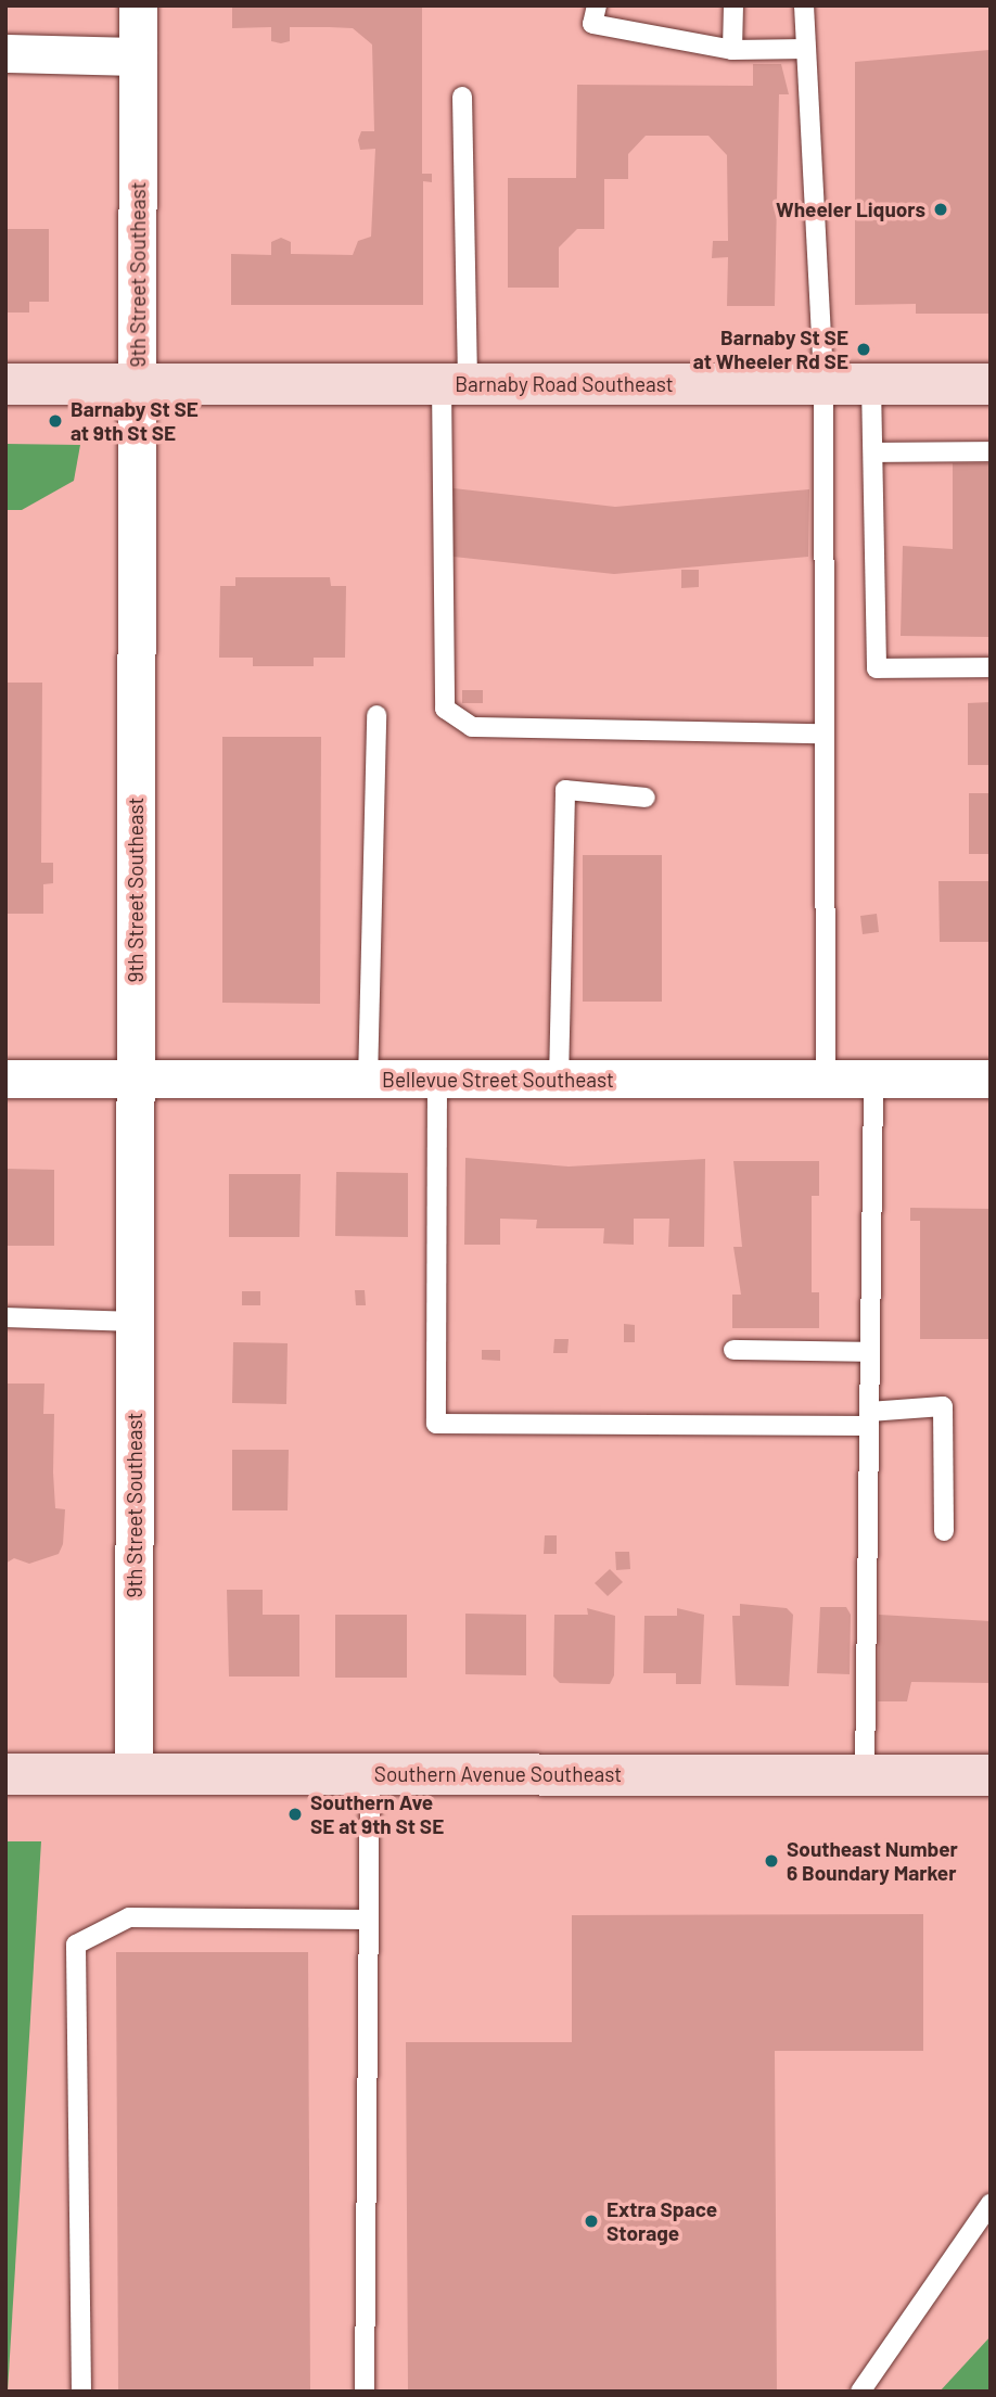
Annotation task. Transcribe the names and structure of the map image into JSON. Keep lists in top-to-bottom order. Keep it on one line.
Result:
{"streets":{"main road":["Barnaby Road Southeast","Southern Avenue Southeast"],"street":["9th Street Southeast","Bellevue Street Southeast"]},"crossings":[["9th Street Southeast","Barnaby Road Southeast"],["9th Street Southeast","Bellevue Street Southeast"],["9th Street Southeast","Southern Avenue Southeast"]],"places":["Wheeler Liquors","Barnaby St SE at Wheeler Rd SE","Barnaby St SE at 9th St SE","Southern Ave SE at 9th St SE","Southeast Number 6 Boundary Marker","Extra Space Storage"]}
